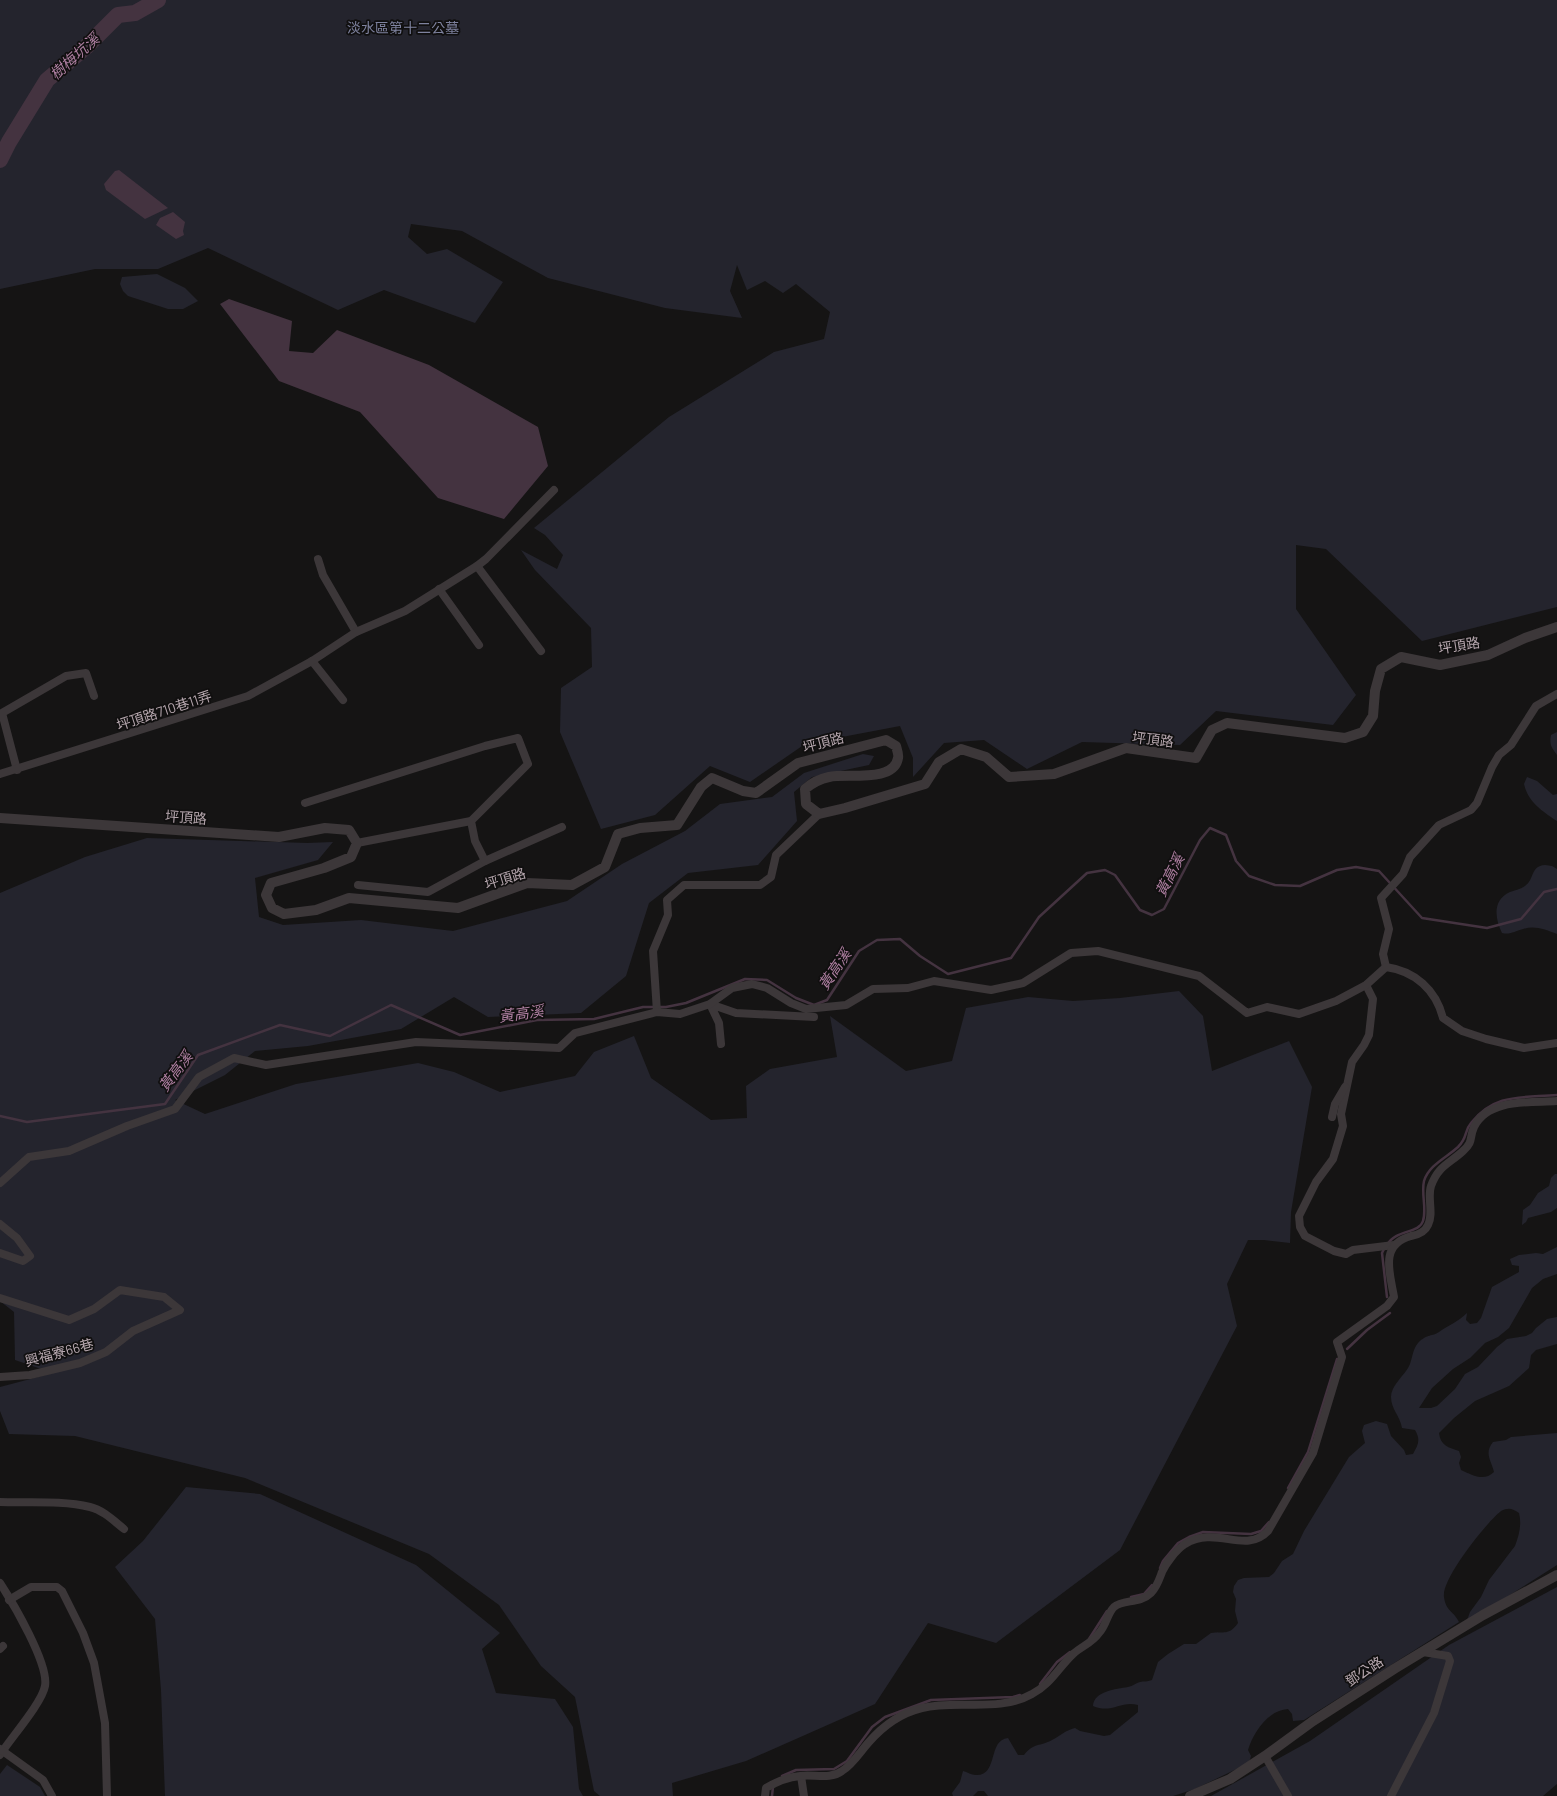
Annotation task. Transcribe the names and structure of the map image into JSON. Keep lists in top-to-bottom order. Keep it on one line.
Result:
{"streets":{"street":["坪頂路","坪頂路710巷11弄","興福寮66巷","鄧公路"]},"water":["樹梅坑溪","黃高溪"],"parks":["淡水區第十二公墓"]}
